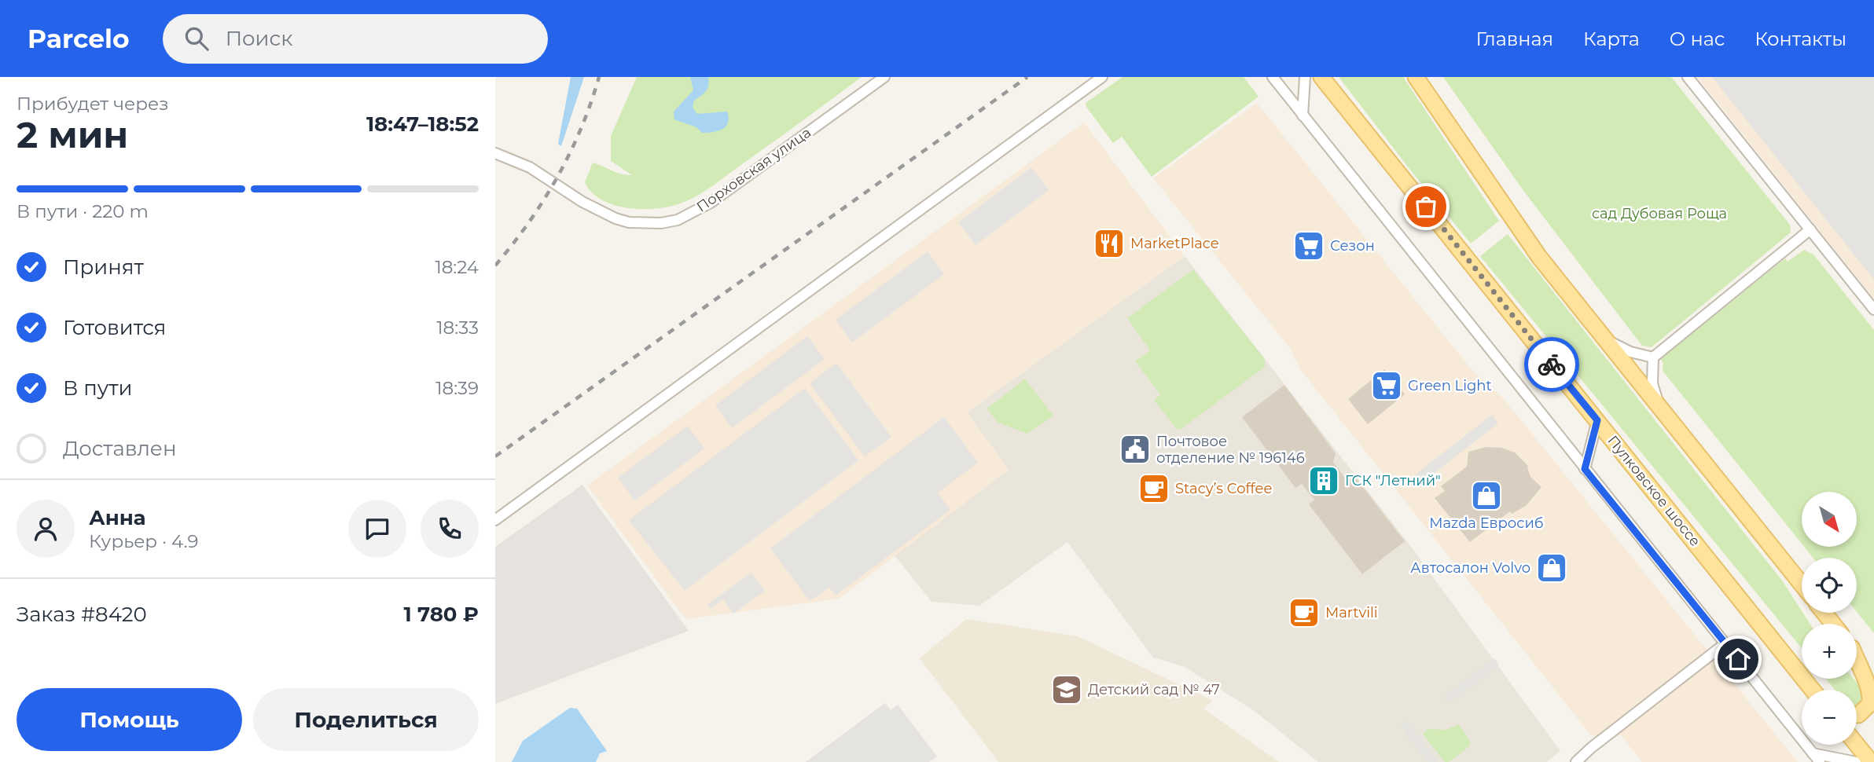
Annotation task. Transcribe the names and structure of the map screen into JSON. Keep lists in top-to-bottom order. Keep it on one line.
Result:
{"streets":{"main road":["Пулковское шоссе"],"street":["Порховская улица"]},"parks":["сад Дубовая Роща"],"places":{"restaurant":["MarketPlace"],"supermarket":["Сезон","Green Light"],"public building":["Почтовое отделение № 196146"],"building":["ГСК \"Летний\""],"cafe":["Stacy’s Coffee","Martvili"],"shop":["Mazda Евросиб","Автосалон Volvo"],"school or university":["Детский сад № 47"]},"north":"bottom right","page":{"header":"Parcelo","search":"Поиск","nav":["Главная","Карта","О нас","Контакты"],"heading":["2 мин","Прибудет через","18:47–18:52"],"panel":["Анна","Курьер · 4.9","Заказ #8420","1 780 ₽"],"bar":"В пути · 220 m","list":[["Принят","18:24"],["Готовится","18:33"],["В пути","18:39"],"Доставлен"],"map_buttons":["+","−"],"buttons":["Помощь","Поделиться"]}}
